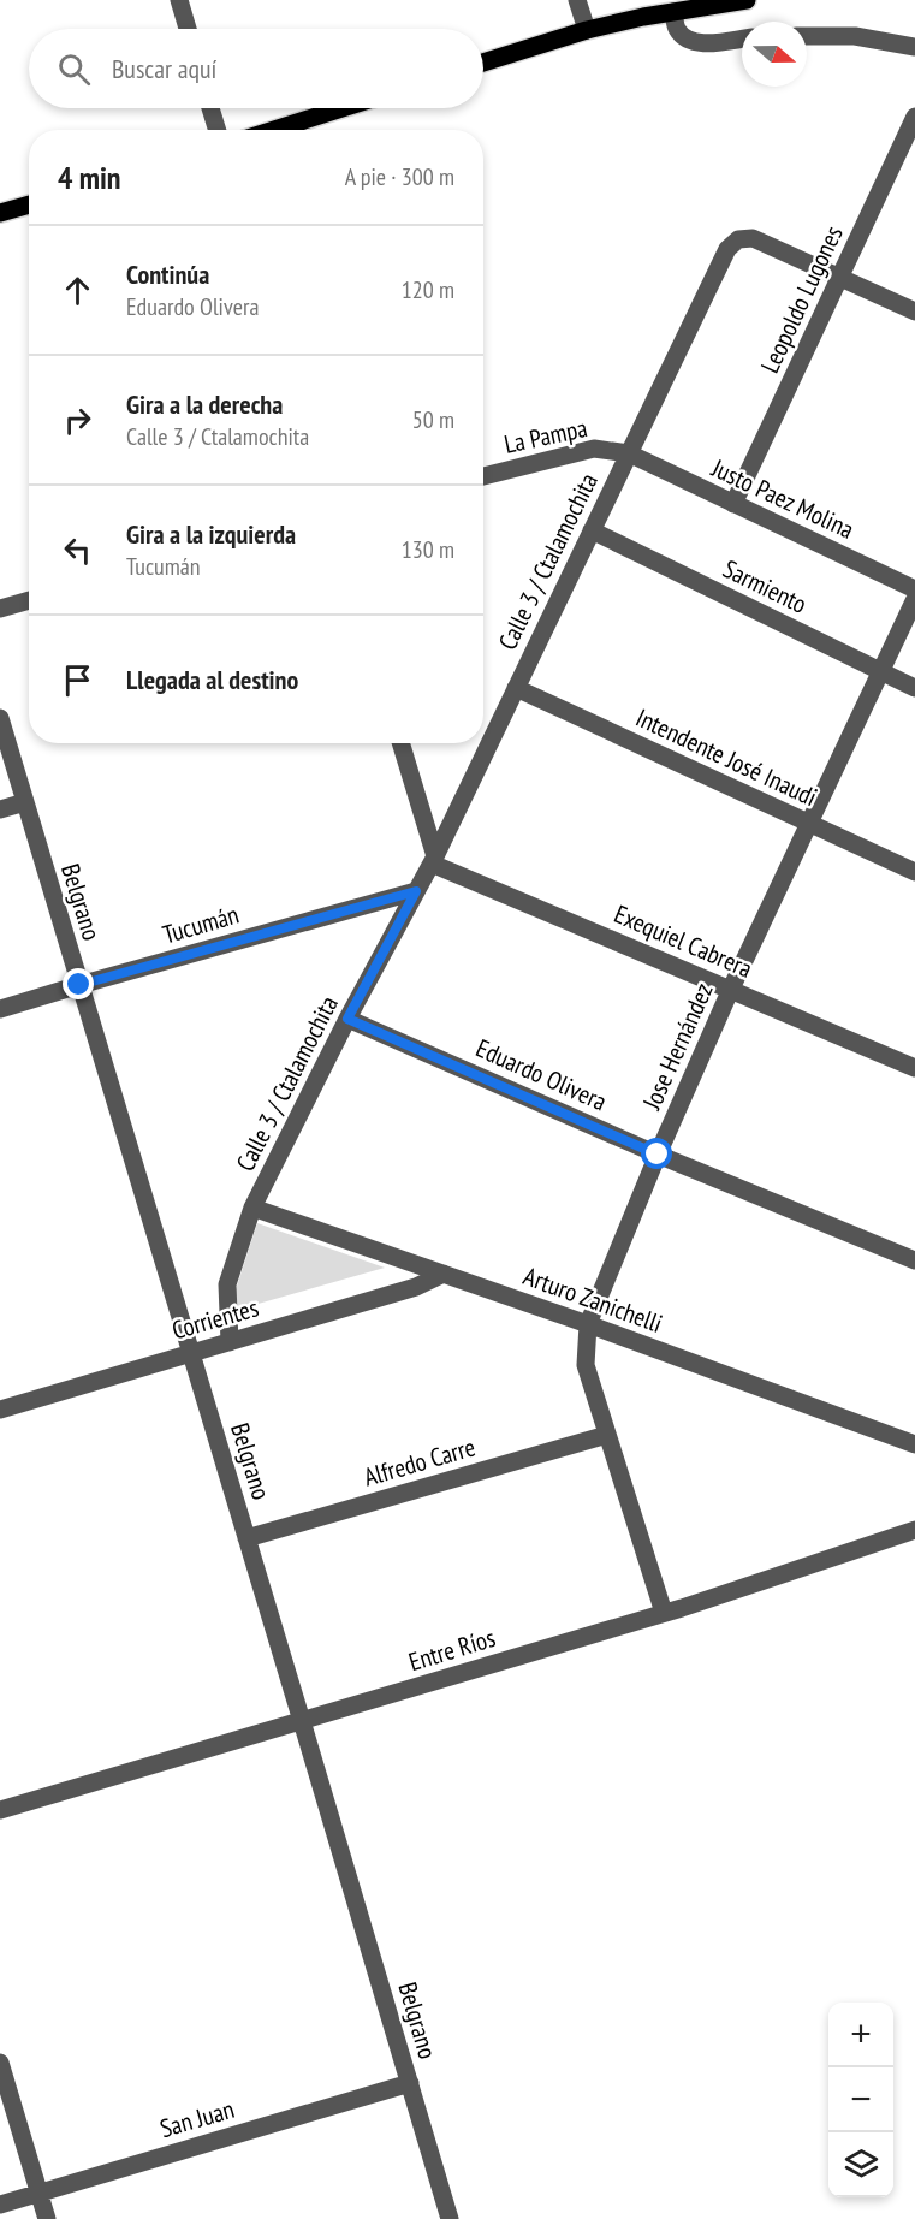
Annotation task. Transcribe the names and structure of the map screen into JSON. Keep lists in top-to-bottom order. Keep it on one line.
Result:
{"streets":{"street":["Leopoldo Lugones","La Pampa","Justo Paez Molina","Calle 3 / Ctalamochita","Sarmiento","Intendente José Inaudi","Belgrano","Tucumán","Exequiel Cabrera","Jose Hernández","Eduardo Olivera","Arturo Zanichelli","Corrientes","Alfredo Carre","Entre Ríos","San Juan"]},"crossings":[["Leopoldo Lugones","Justo Paez Molina"],["Leopoldo Lugones","Calle 3 / Ctalamochita"],["La Pampa","Justo Paez Molina"],["La Pampa","Calle 3 / Ctalamochita"],["Justo Paez Molina","Calle 3 / Ctalamochita"],["Calle 3 / Ctalamochita","Sarmiento"],["Calle 3 / Ctalamochita","Intendente José Inaudi"],["Calle 3 / Ctalamochita","Tucumán"],["Calle 3 / Ctalamochita","Exequiel Cabrera"],["Calle 3 / Ctalamochita","Eduardo Olivera"],["Calle 3 / Ctalamochita","Arturo Zanichelli"],["Calle 3 / Ctalamochita","Corrientes"],["Sarmiento","Jose Hernández"],["Intendente José Inaudi","Jose Hernández"],["Belgrano","Tucumán"],["Belgrano","Corrientes"],["Belgrano","Alfredo Carre"],["Belgrano","Entre Ríos"],["Belgrano","San Juan"],["Exequiel Cabrera","Jose Hernández"],["Jose Hernández","Eduardo Olivera"],["Jose Hernández","Arturo Zanichelli"],["Jose Hernández","Alfredo Carre"],["Jose Hernández","Entre Ríos"],["Arturo Zanichelli","Corrientes"]],"north":"right","page":{"search":"Buscar aquí","heading":["4 min","A pie · 300 m"],"list":[["Continúa","Eduardo Olivera","120 m"],["Gira a la derecha","Calle 3 / Ctalamochita","50 m"],["Gira a la izquierda","Tucumán","130 m"],"Llegada al destino"],"map_buttons":["+","−"]}}
